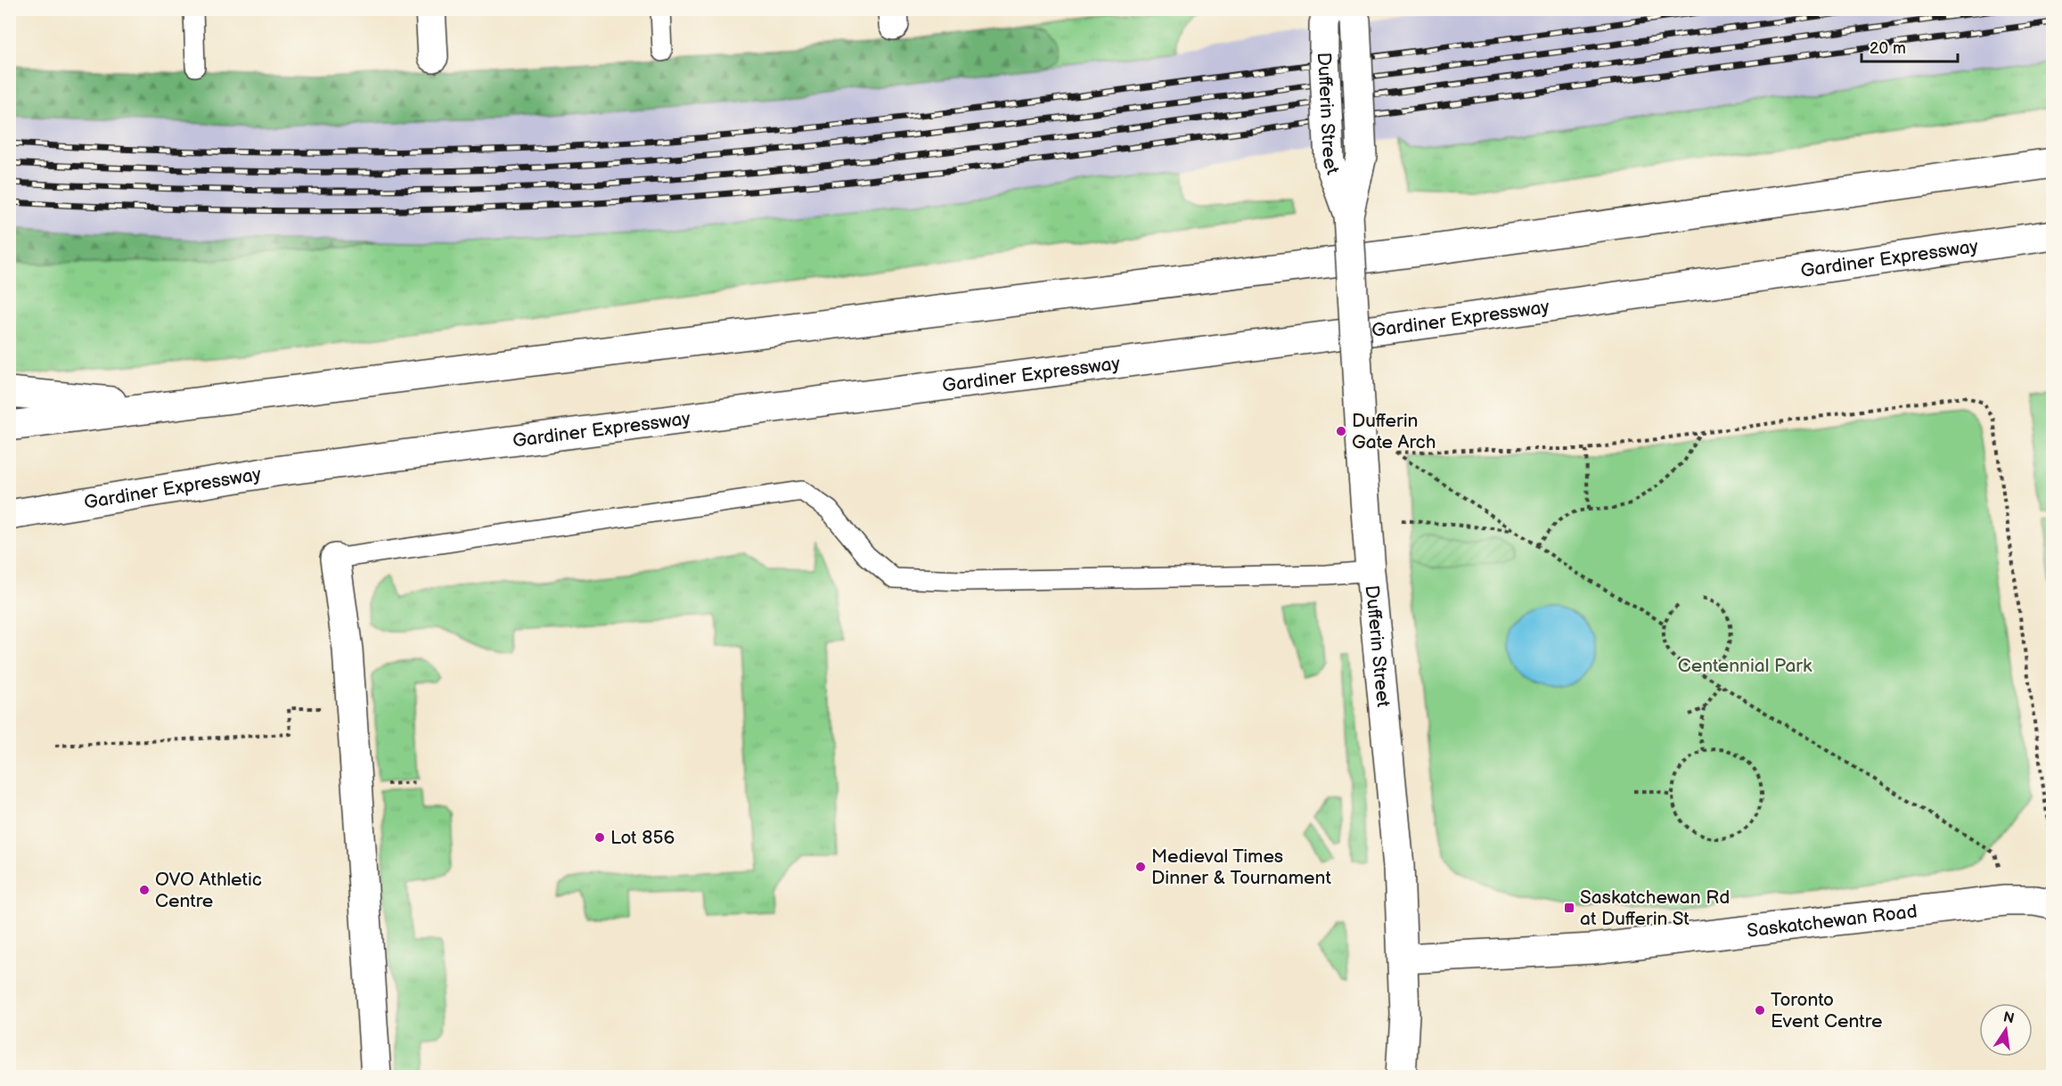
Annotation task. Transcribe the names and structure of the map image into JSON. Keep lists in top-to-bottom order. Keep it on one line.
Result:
{"streets":{"main road":["Dufferin Street","Gardiner Expressway","Saskatchewan Road"]},"crossings":[["Dufferin Street","Saskatchewan Road"]],"parks":["Centennial Park"],"places":{"other":["Dufferin Gate Arch","Lot 856","Medieval Times Dinner & Tournament","OVO Athletic Centre","Toronto Event Centre"],"transit":["Saskatchewan Rd at Dufferin St"]},"scale_bar":"20 m","north":"top"}
